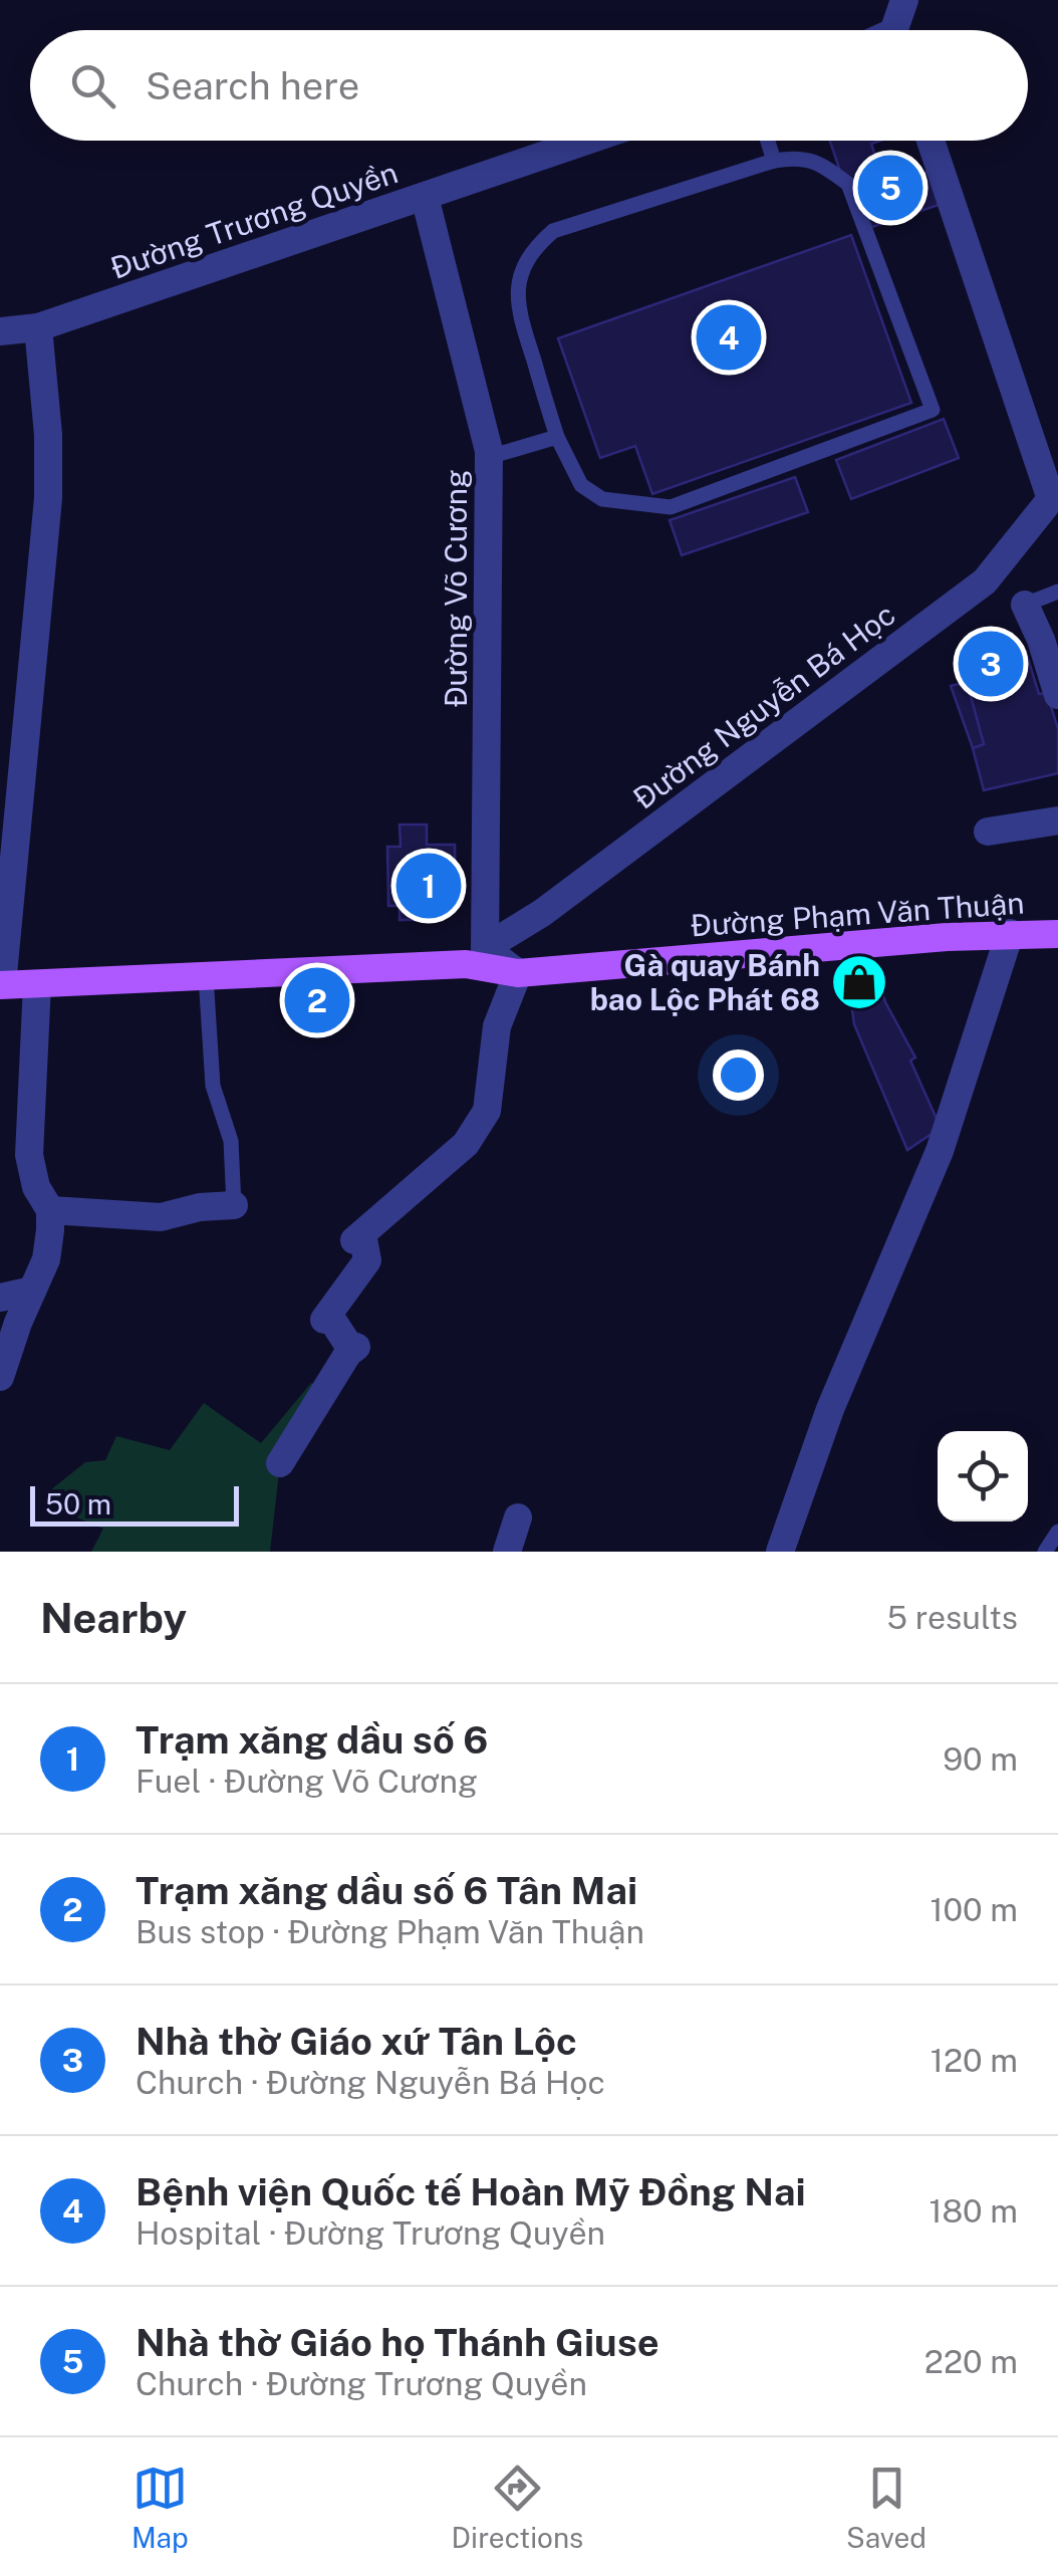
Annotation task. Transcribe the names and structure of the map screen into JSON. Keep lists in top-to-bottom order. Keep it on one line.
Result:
{"streets":{"main road":["Đường Phạm Văn Thuận"],"street":["Đường Trương Quyền","Đường Võ Cương","Đường Nguyễn Bá Học"]},"crossings":[["Đường Trương Quyền","Đường Võ Cương"],["Đường Võ Cương","Đường Nguyễn Bá Học"]],"places":{"shop":["Gà quay Bánh bao Lộc Phát 68"]},"scale_bar":"50 m","page":{"search":"Search here","pins":["5","4","3","1","2"],"scale":"50 m","heading":["Nearby","5 results"],"list":[{"mark":"1","name":"Trạm xăng dầu số 6","note":"Fuel · Đường Võ Cương","value":"90 m"},{"mark":"2","name":"Trạm xăng dầu số 6 Tân Mai","note":"Bus stop · Đường Phạm Văn Thuận","value":"100 m"},{"mark":"3","name":"Nhà thờ Giáo xứ Tân Lộc","note":"Church · Đường Nguyễn Bá Học","value":"120 m"},{"mark":"4","name":"Bệnh viện Quốc tế Hoàn Mỹ Đồng Nai","note":"Hospital · Đường Trương Quyền","value":"180 m"},{"mark":"5","name":"Nhà thờ Giáo họ Thánh Giuse","note":"Church · Đường Trương Quyền","value":"220 m"}],"nav":["Map","Directions","Saved"]}}
